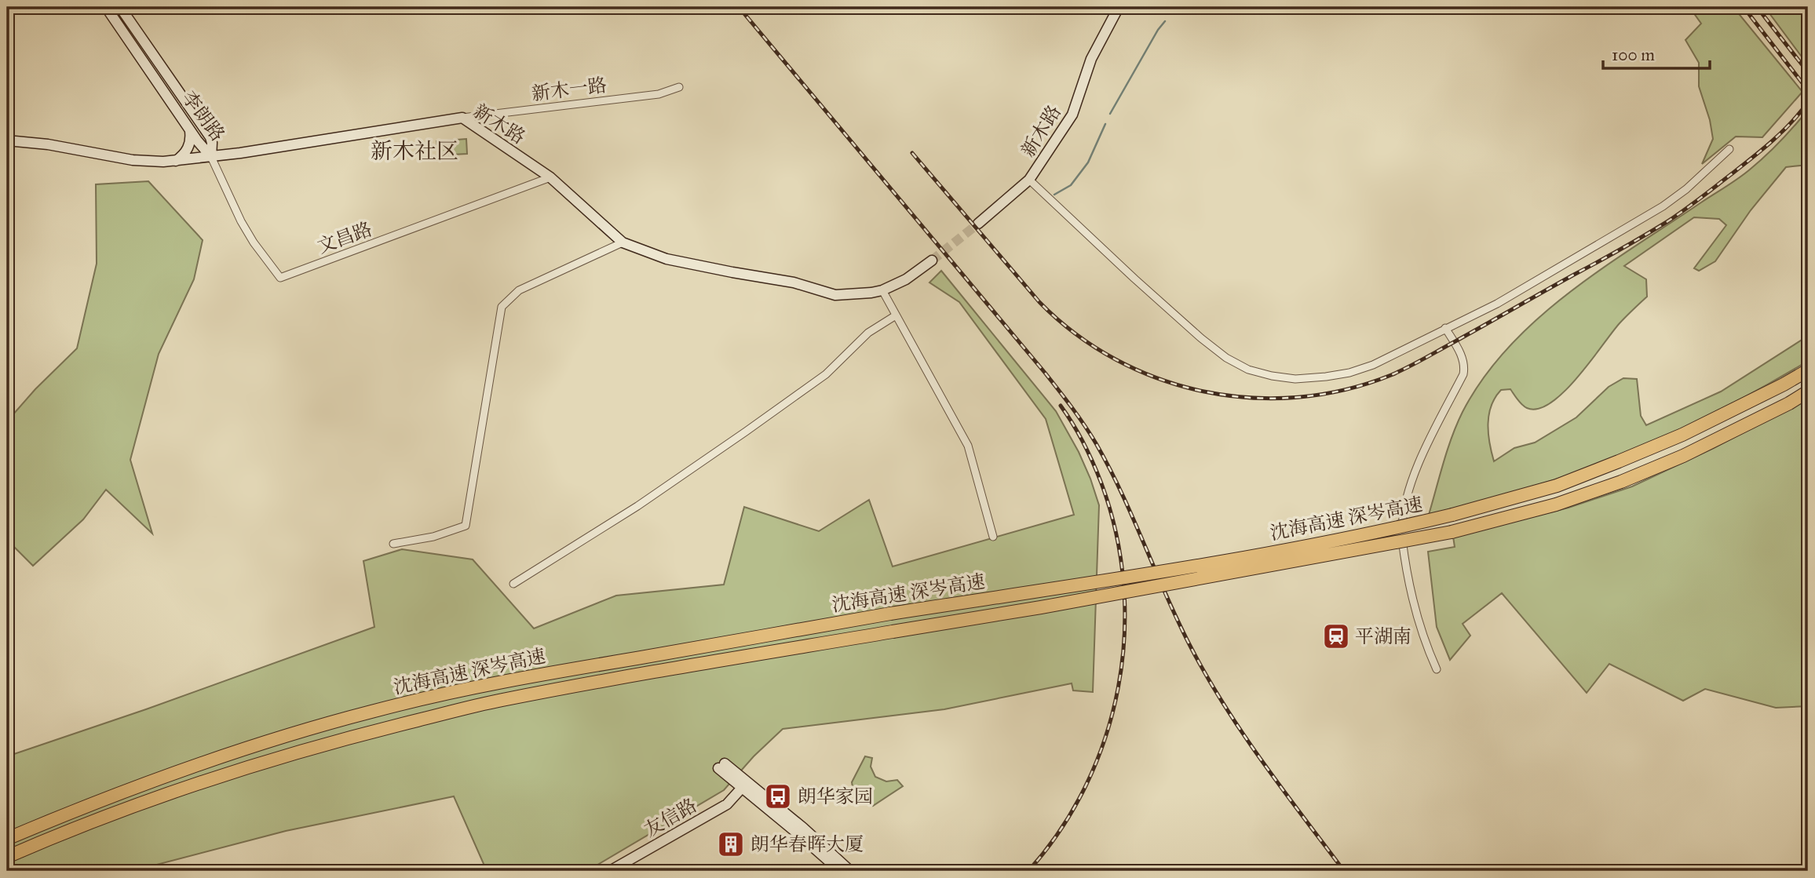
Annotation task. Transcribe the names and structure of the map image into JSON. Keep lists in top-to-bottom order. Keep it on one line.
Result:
{"streets":{"highway":["沈海高速 深岑高速"],"street":["新木一路","李朗路","新木路","文昌路","友信路"]},"crossings":[["新木一路","新木路"],["李朗路","新木路"],["李朗路","文昌路"],["新木路","文昌路"]],"districts":["新木社区"],"places":{"station":["平湖南"],"bus stop":["朗华家园"],"building":["朗华春晖大厦"]},"scale_bar":"100 m"}
